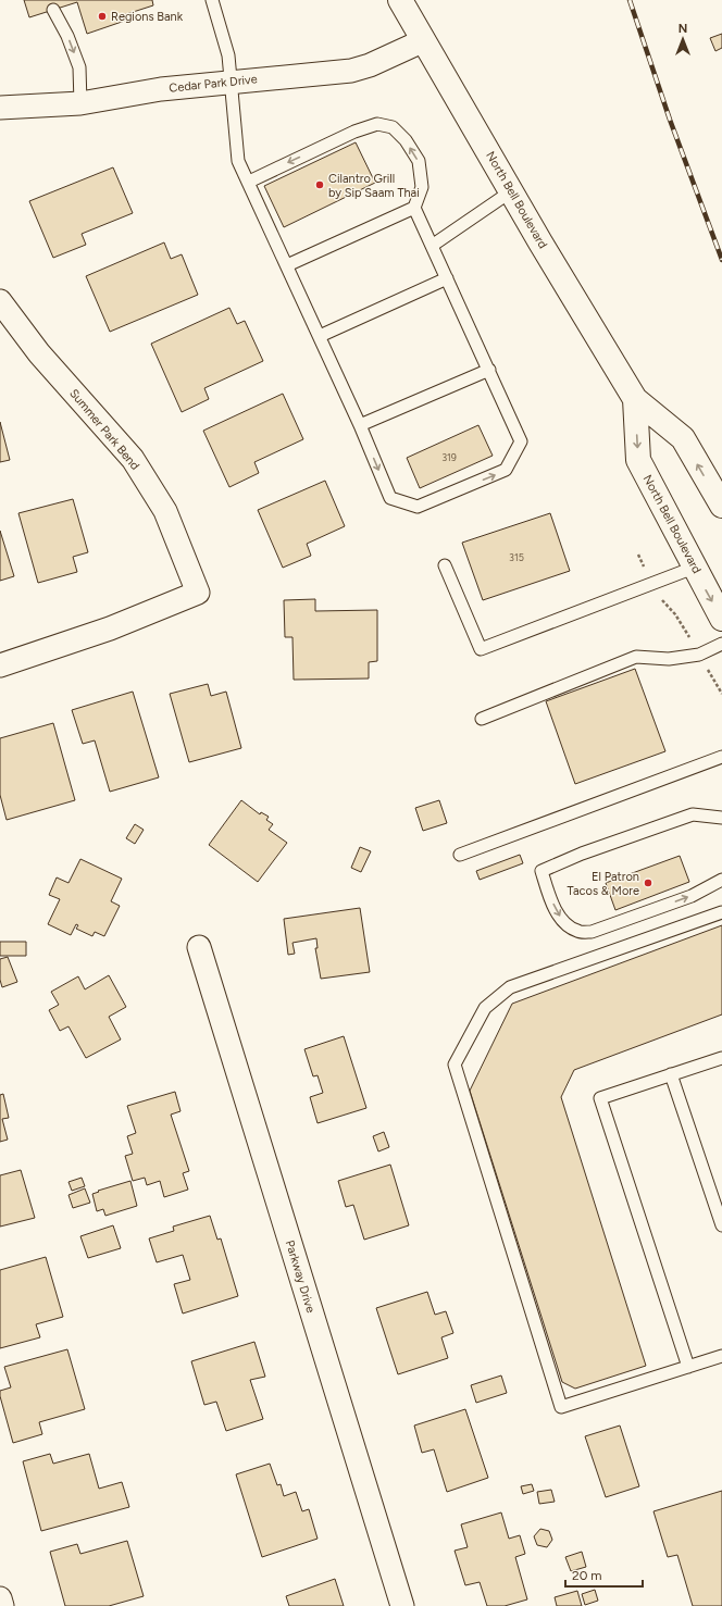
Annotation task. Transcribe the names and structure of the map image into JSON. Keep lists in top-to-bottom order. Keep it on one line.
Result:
{"streets":{"main road":["North Bell Boulevard"],"street":["Cedar Park Drive","Summer Park Bend","Parkway Drive"]},"crossings":[["Cedar Park Drive","North Bell Boulevard"]],"places":["Regions Bank","Cilantro Grill by Sip Saam Thai","El Patron Tacos & More"],"house_numbers":["319","315"],"scale_bar":"20 m","north":"top"}
